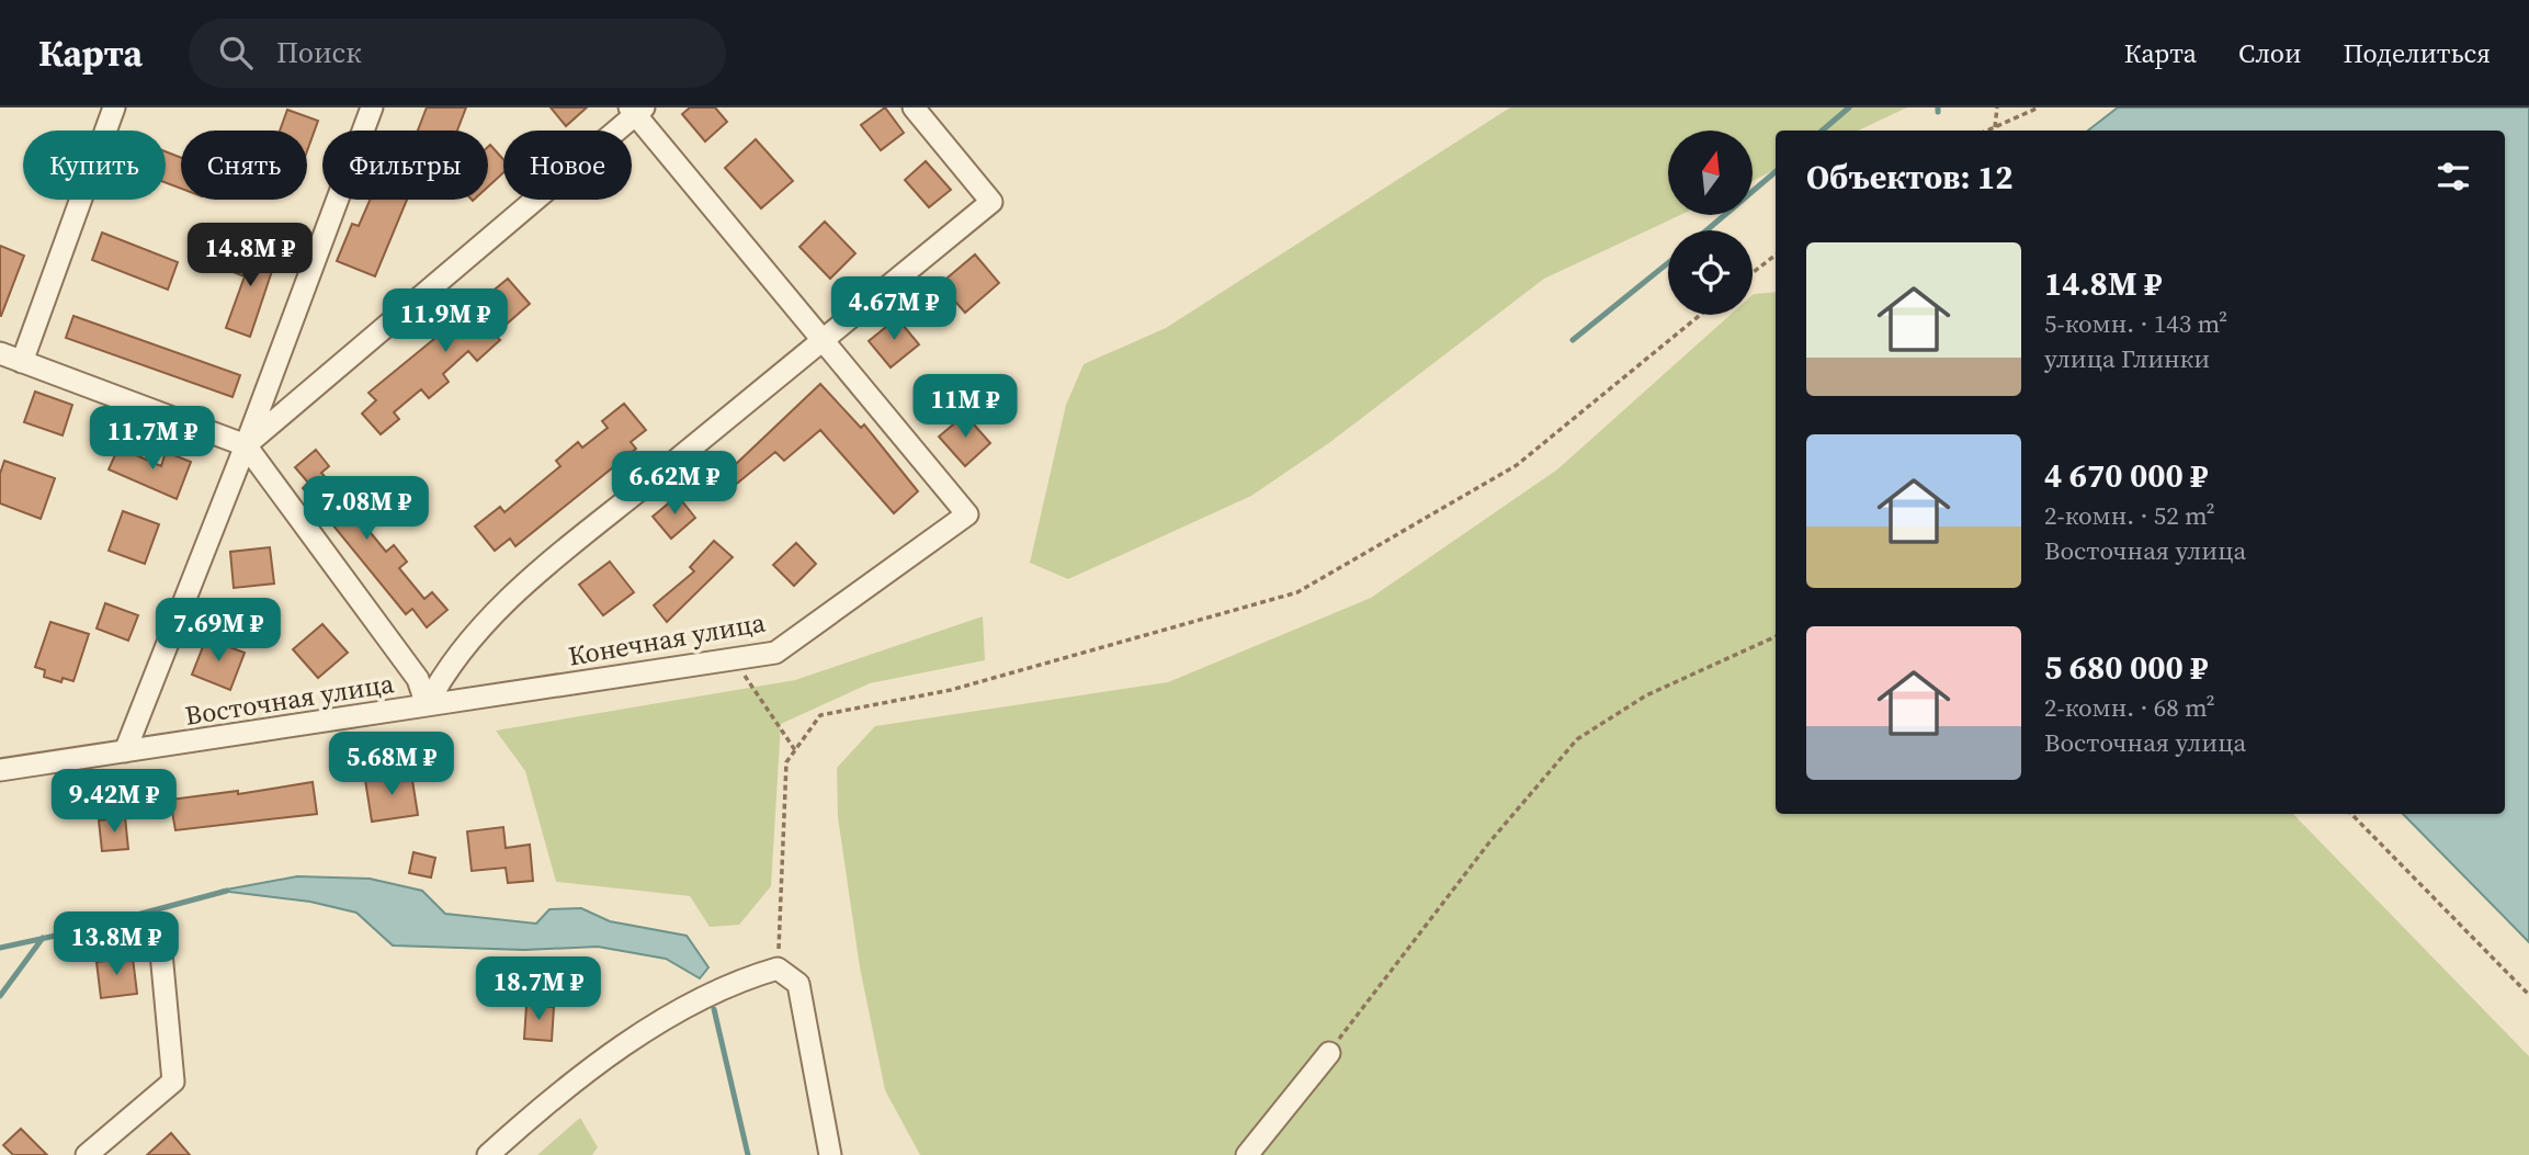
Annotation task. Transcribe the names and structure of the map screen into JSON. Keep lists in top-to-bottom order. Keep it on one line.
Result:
{"streets":{"street":["Конечная улица","Восточная улица"]},"crossings":[["Конечная улица","Восточная улица"]],"north":"top","page":{"header":"Карта","search":"Поиск","nav":["Карта","Слои","Поделиться"],"chip":["Купить","Снять","Фильтры","Новое"],"heading":"Объектов: 12","price":["14.8M ₽","4.67M ₽","11.9M ₽","11M ₽","11.7M ₽","6.62M ₽","7.08M ₽","7.69M ₽","5.68M ₽","9.42M ₽","13.8M ₽","18.7M ₽"],"list":[{"name":"14.8M ₽","note":"5-комн. · 143 m² · улица Глинки"},{"name":"4 670 000 ₽","note":"2-комн. · 52 m² · Восточная улица"},{"name":"5 680 000 ₽","note":"2-комн. · 68 m² · Восточная улица"}]}}
